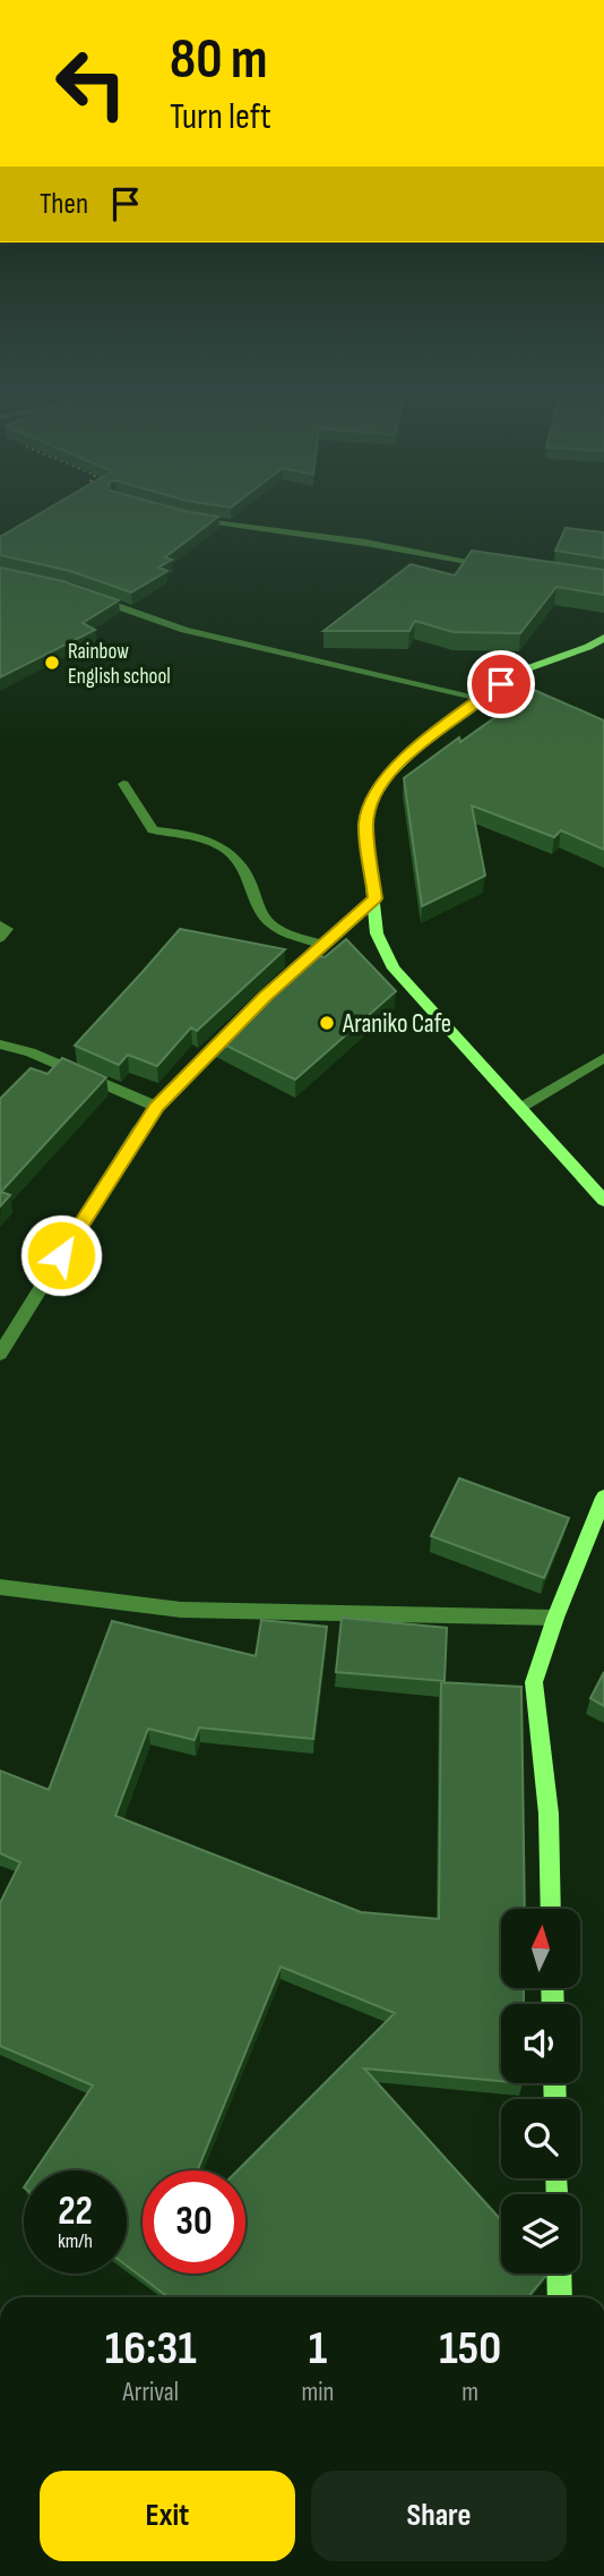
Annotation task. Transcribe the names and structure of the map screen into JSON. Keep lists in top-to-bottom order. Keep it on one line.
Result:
{"places":["Rainbow English school","Araniko Cafe"],"north":"top","page":{"turn":["80 m","Turn left"],"then":"Then","speed":"22 km/h","limit":"30","eta":["16:31","Arrival","1","min","150","m"],"buttons":["Exit","Share"]}}
